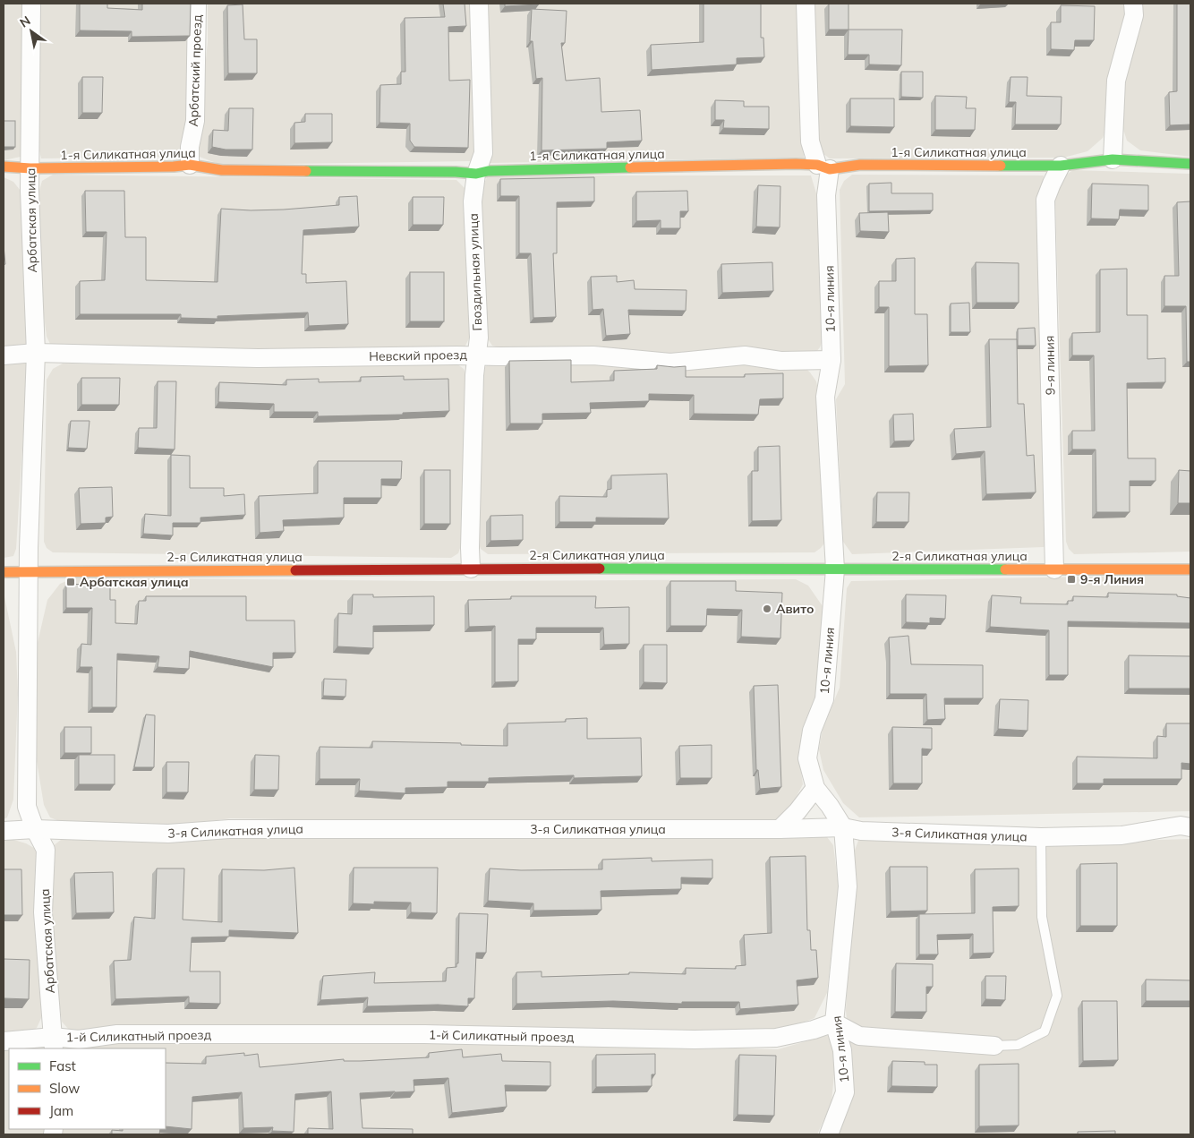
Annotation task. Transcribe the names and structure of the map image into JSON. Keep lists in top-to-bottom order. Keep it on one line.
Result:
{"streets":{"street":["Арбатский проезд","1-я Силикатная улица","Арбатская улица","Гвоздильная улица","10-я линия","Невский проезд","9-я линия","2-я Силикатная улица","3-я Силикатная улица","1-й Силикатный проезд"]},"crossings":[["Арбатский проезд","1-я Силикатная улица"],["1-я Силикатная улица","Арбатская улица"],["1-я Силикатная улица","Гвоздильная улица"],["1-я Силикатная улица","10-я линия"],["1-я Силикатная улица","9-я линия"],["Арбатская улица","Невский проезд"],["Арбатская улица","2-я Силикатная улица"],["Арбатская улица","3-я Силикатная улица"],["Арбатская улица","1-й Силикатный проезд"],["Гвоздильная улица","Невский проезд"],["Гвоздильная улица","2-я Силикатная улица"],["10-я линия","Невский проезд"],["10-я линия","2-я Силикатная улица"],["10-я линия","3-я Силикатная улица"],["10-я линия","1-й Силикатный проезд"],["9-я линия","2-я Силикатная улица"]],"places":{"transit":["9-я Линия","Арбатская улица"],"other":["Авито"]},"legend":["Fast","Slow","Jam"],"north":"top left"}
